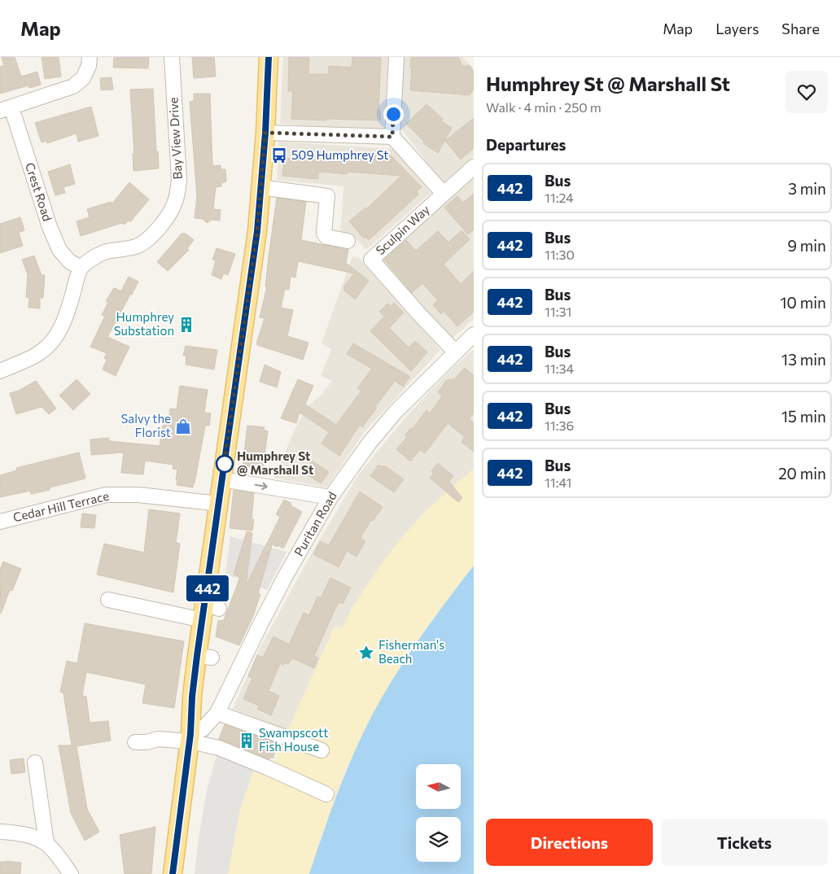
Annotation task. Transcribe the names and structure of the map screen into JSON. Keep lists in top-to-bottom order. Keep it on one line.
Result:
{"streets":{"street":["Bay View Drive","Crest Road","Sculpin Way","Cedar Hill Terrace","Puritan Road"]},"crossings":[["Bay View Drive","Crest Road"],["Sculpin Way","Puritan Road"]],"places":{"bus stop":["509 Humphrey St"],"building":["Humphrey Substation","Swampscott Fish House"],"shop":["Salvy the Florist"],"other":["Humphrey St @ Marshall St"],"place":["Fisherman's Beach"]},"lines":["bus line 442"],"north":"left","page":{"header":"Map","nav":["Map","Layers","Share"],"on_map":"442","heading":[["Humphrey St @ Marshall St","Walk · 4 min · 250 m"],"Departures"],"list":[{"mark":"442","name":"Bus","note":"11:24","value":"3 min"},{"mark":"442","name":"Bus","note":"11:30","value":"9 min"},{"mark":"442","name":"Bus","note":"11:31","value":"10 min"},{"mark":"442","name":"Bus","note":"11:34","value":"13 min"},{"mark":"442","name":"Bus","note":"11:36","value":"15 min"},{"mark":"442","name":"Bus","note":"11:41","value":"20 min"}],"buttons":["Directions","Tickets"]}}
